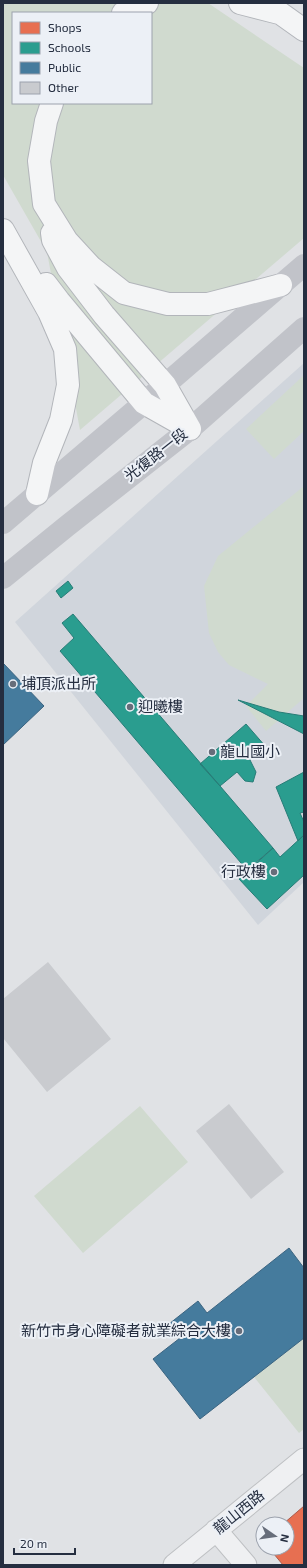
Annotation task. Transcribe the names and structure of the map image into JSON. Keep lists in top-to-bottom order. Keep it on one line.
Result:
{"streets":{"main road":["光復路一段"],"street":["龍山西路"]},"places":["埔頂派出所","迎曦樓","龍山國小","行政樓","新竹市身心障礙者就業綜合大樓"],"legend":["Shops","Schools","Public","Other"],"scale_bar":"20 m","north":"right"}
